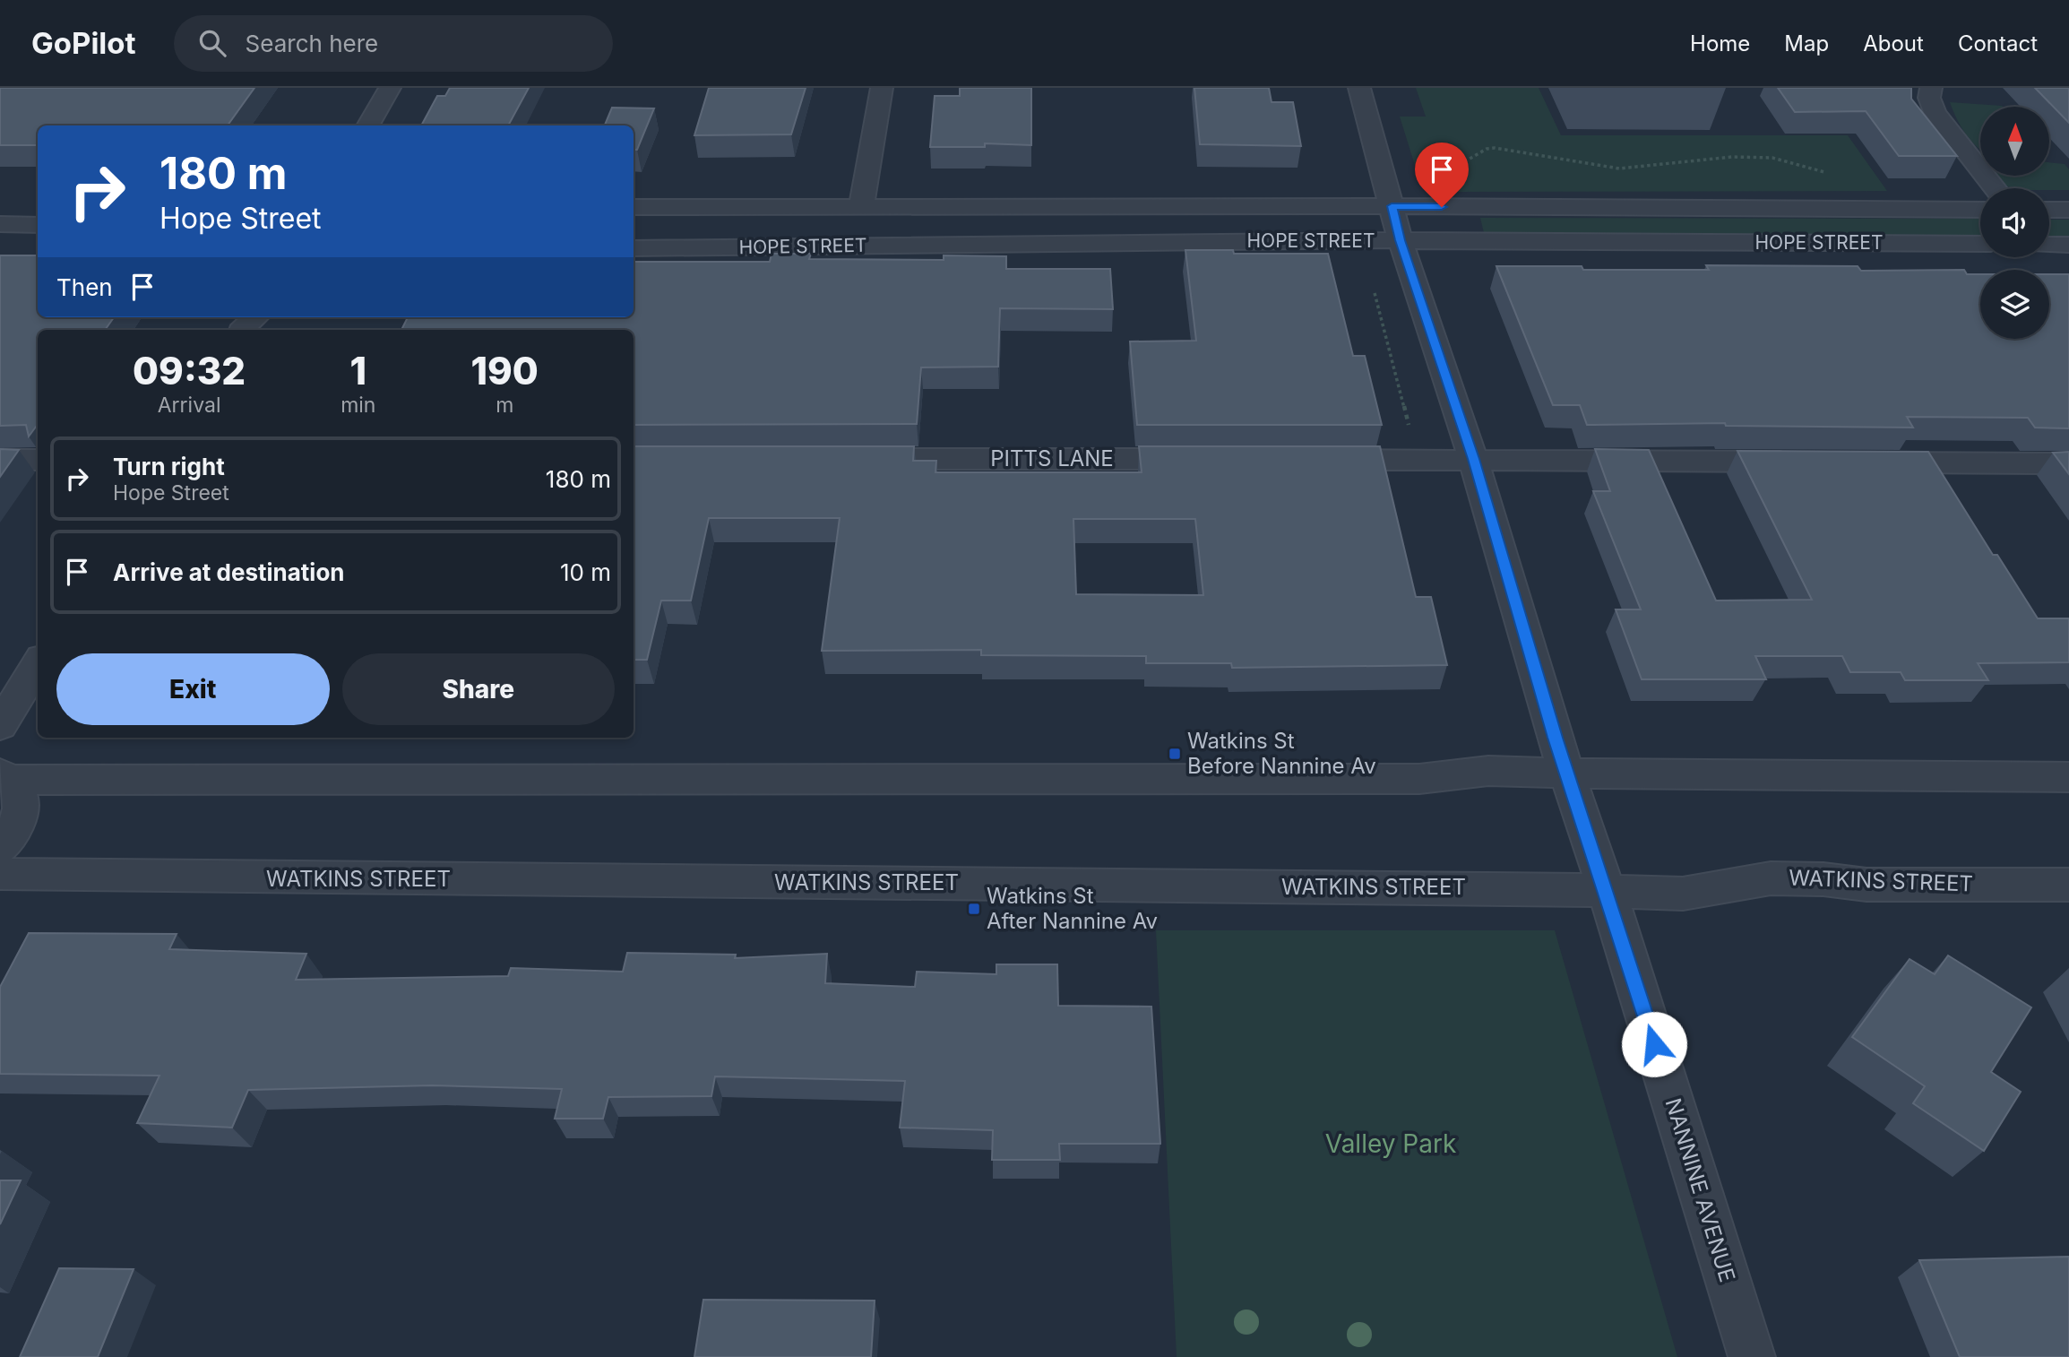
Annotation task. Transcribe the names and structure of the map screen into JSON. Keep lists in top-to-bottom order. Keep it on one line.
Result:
{"streets":{"street":["HOPE STREET","PITTS LANE","WATKINS STREET","NANNINE AVENUE"]},"crossings":[["HOPE STREET","NANNINE AVENUE"],["WATKINS STREET","NANNINE AVENUE"]],"parks":["Valley Park"],"places":{"transit":["Watkins St Before Nannine Av","Watkins St After Nannine Av"]},"north":"top","page":{"header":"GoPilot","search":"Search here","nav":["Home","Map","About","Contact"],"turn":["180 m","Hope Street"],"then":"Then","eta":["09:32","Arrival","1","min","190","m"],"list":[{"name":"Turn right","note":"Hope Street","value":"180 m"},{"name":"Arrive at destination","value":"10 m"}],"buttons":["Exit","Share"]}}
